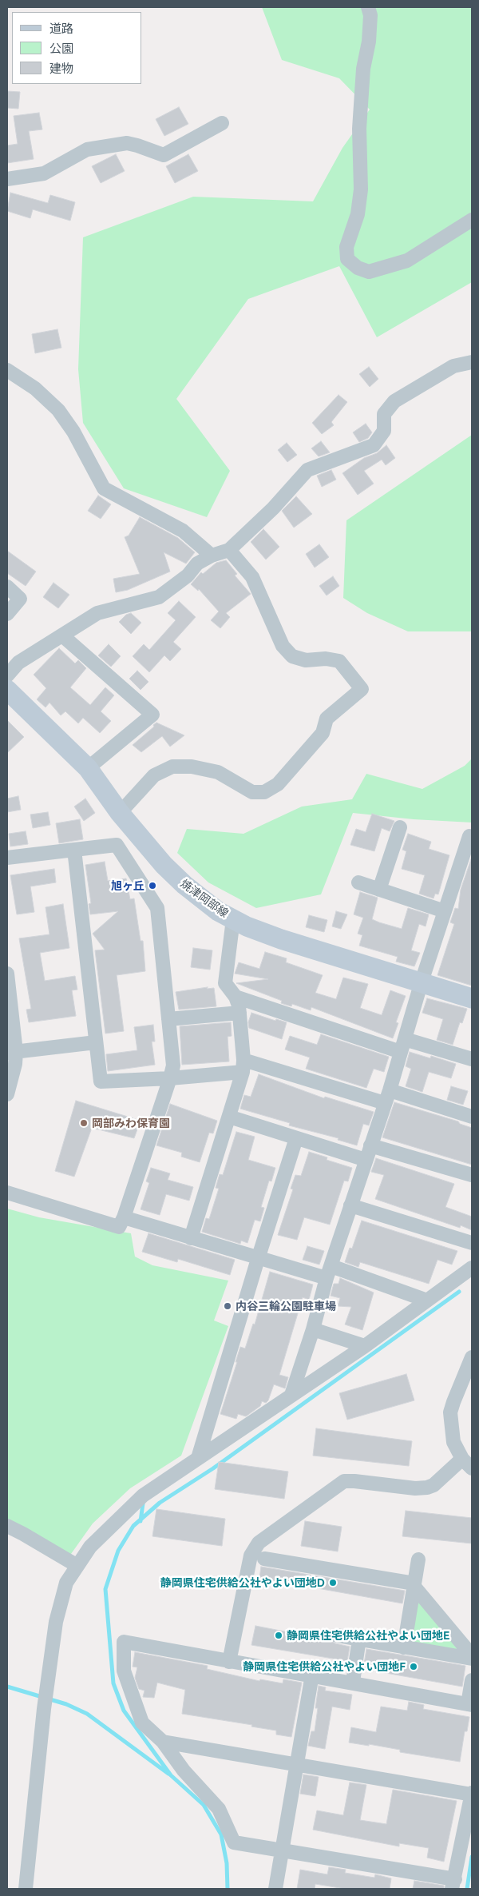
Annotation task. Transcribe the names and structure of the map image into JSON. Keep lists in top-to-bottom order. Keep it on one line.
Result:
{"streets":{"main road":["焼津岡部線"]},"places":["旭ヶ丘","岡部みわ保育園","内谷三輪公園駐車場","静岡県住宅供給公社やよい団地D","静岡県住宅供給公社やよい団地E","静岡県住宅供給公社やよい団地F"],"legend":["道路","公園","建物"]}
